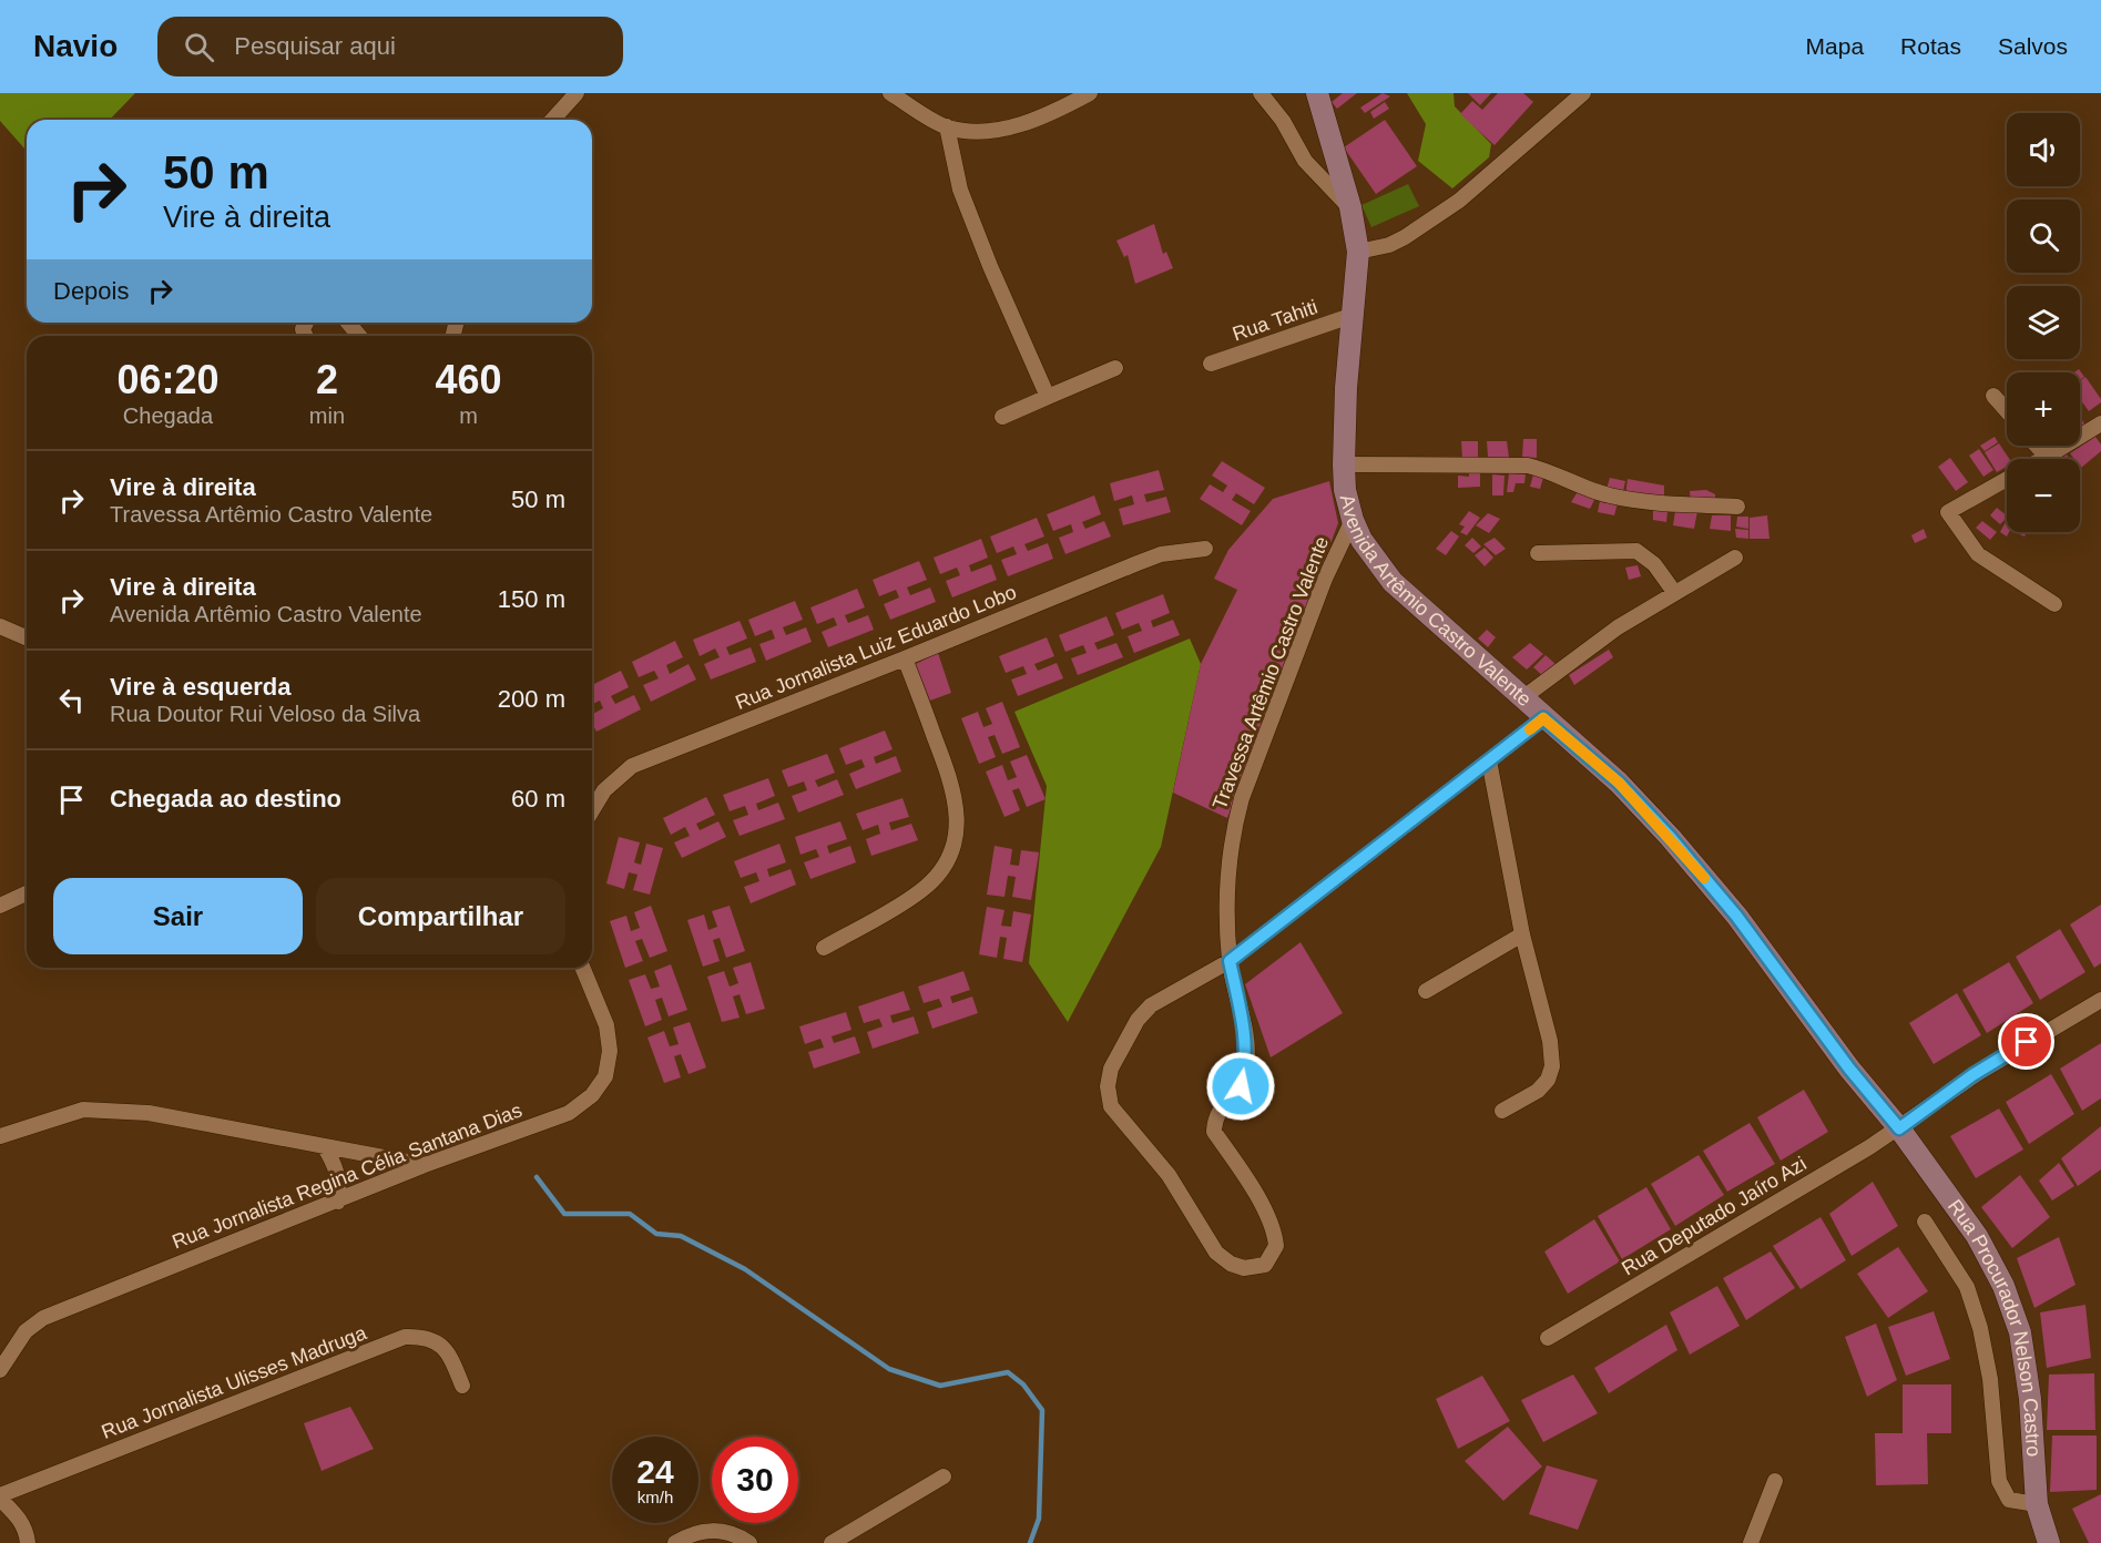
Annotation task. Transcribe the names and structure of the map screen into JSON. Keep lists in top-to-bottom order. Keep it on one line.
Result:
{"streets":{"main road":["Avenida Artêmio Castro Valente","Rua Procurador Nelson Castro"],"street":["Rua Tahiti","Rua Jornalista Luiz Eduardo Lobo","Travessa Artêmio Castro Valente","Rua Jornalista Regina Célia Santana Dias","Rua Deputado Jaíro Azi","Rua Jornalista Ulisses Madruga"]},"crossings":[["Rua Tahiti","Avenida Artêmio Castro Valente"],["Avenida Artêmio Castro Valente","Travessa Artêmio Castro Valente"],["Avenida Artêmio Castro Valente","Rua Deputado Jaíro Azi"],["Avenida Artêmio Castro Valente","Rua Procurador Nelson Castro"],["Rua Deputado Jaíro Azi","Rua Procurador Nelson Castro"]],"page":{"header":"Navio","search":"Pesquisar aqui","nav":["Mapa","Rotas","Salvos"],"map_buttons":["+","−"],"turn":["50 m","Vire à direita"],"then":"Depois","eta":["06:20","Chegada","2","min","460","m"],"list":[{"name":"Vire à direita","note":"Travessa Artêmio Castro Valente","value":"50 m"},{"name":"Vire à direita","note":"Avenida Artêmio Castro Valente","value":"150 m"},{"name":"Vire à esquerda","note":"Rua Doutor Rui Veloso da Silva","value":"200 m"},{"name":"Chegada ao destino","value":"60 m"}],"buttons":["Sair","Compartilhar"],"speed":"24 km/h","limit":"30"}}
